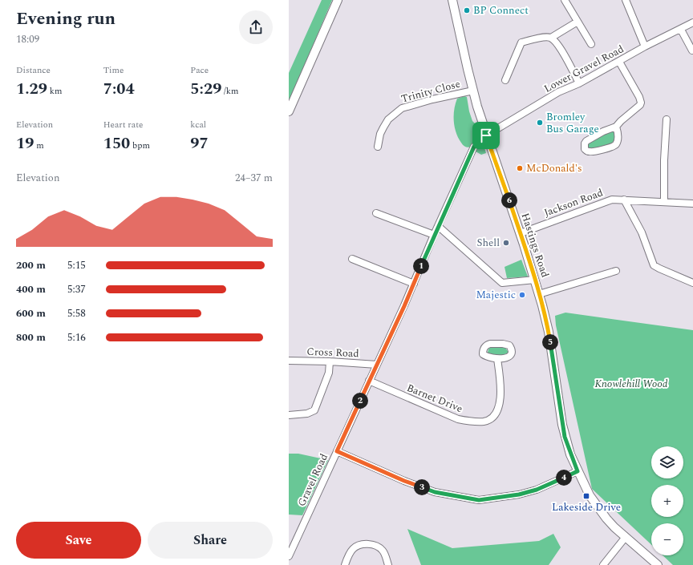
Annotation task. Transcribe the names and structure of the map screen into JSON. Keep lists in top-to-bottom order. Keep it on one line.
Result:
{"streets":{"main road":["Hastings Road"],"street":["Lower Gravel Road","Trinity Close","Jackson Road","Cross Road","Barnet Drive","Gravel Road"]},"crossings":[["Lower Gravel Road","Hastings Road"],["Lower Gravel Road","Gravel Road"],["Trinity Close","Hastings Road"],["Jackson Road","Hastings Road"],["Hastings Road","Gravel Road"],["Cross Road","Gravel Road"],["Barnet Drive","Gravel Road"]],"parks":["Knowlehill Wood"],"places":{"other":["BP Connect","Bromley Bus Garage","McDonald's","Shell","Majestic"],"transit":["Lakeside Drive"]},"page":{"heading":["Evening run","18:09"],"stats":[["Distance","1.29 km"],["Time","7:04"],["Pace","5:29 /km"],["Elevation","19 m"],["Heart rate","150 bpm"],["kcal","97"]],"chart":["Elevation","24–37 m"],"pins":["6","1","5","2","4","3"],"list":[{"name":"200 m","note":"5:15"},{"name":"400 m","note":"5:37"},{"name":"600 m","note":"5:58"},{"name":"800 m","note":"5:16"}],"map_buttons":["+","−"],"buttons":["Save","Share"]}}
